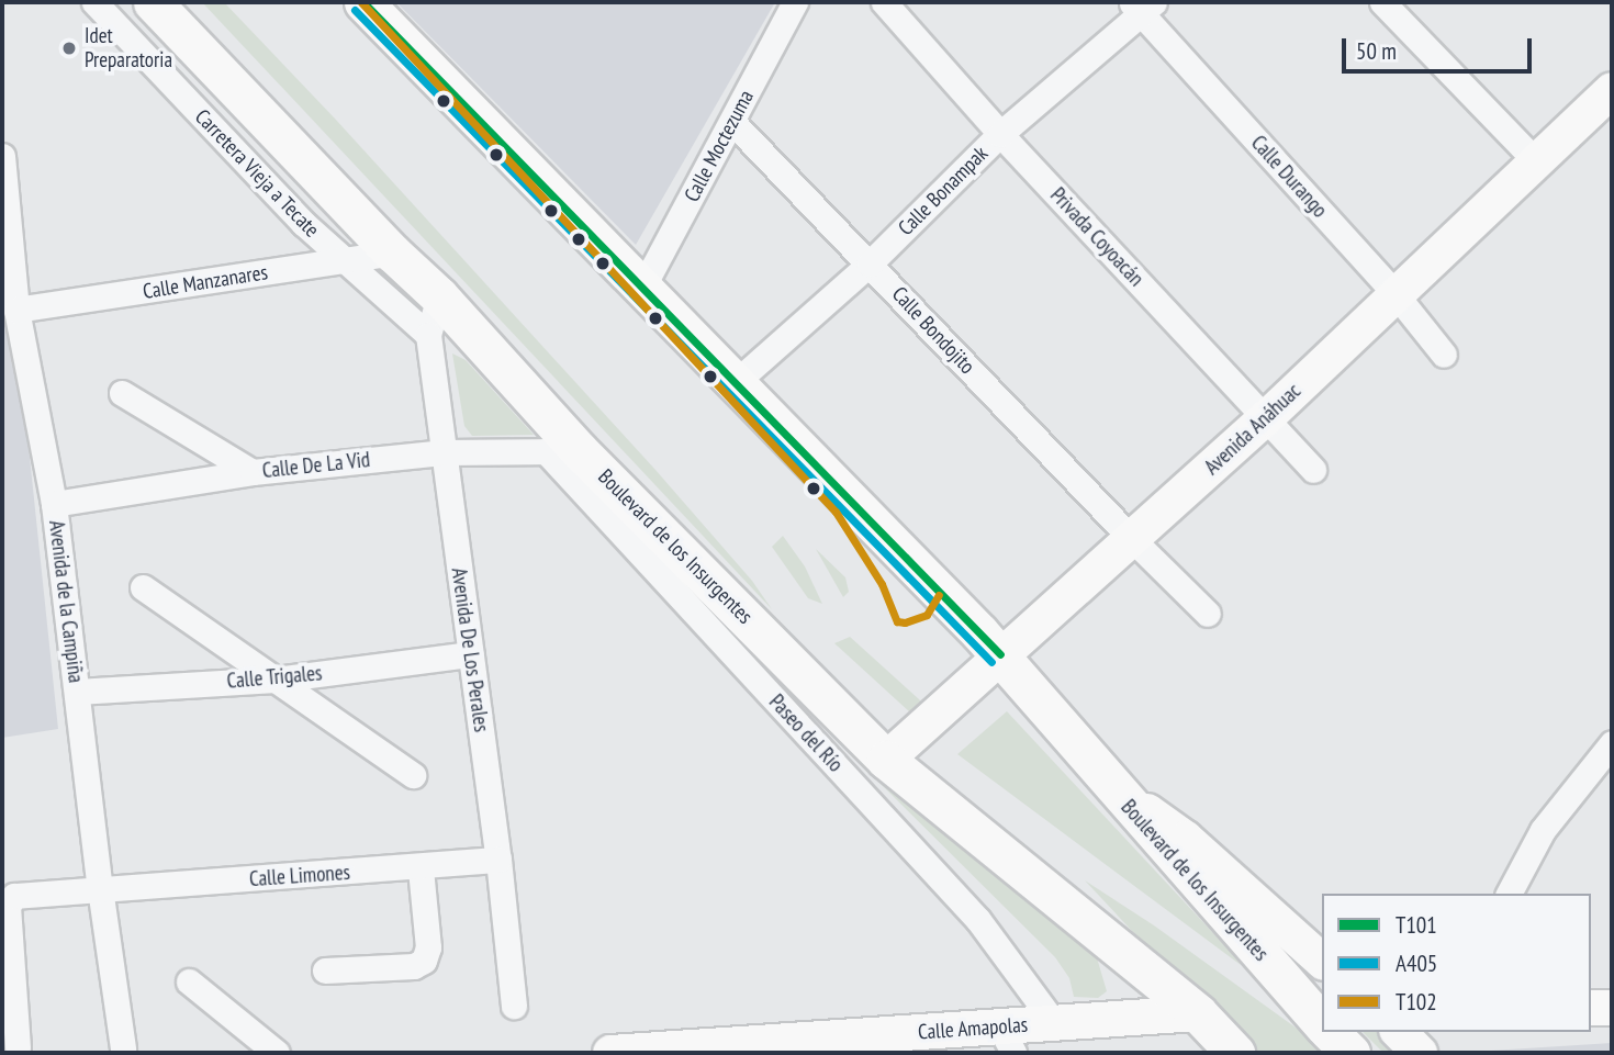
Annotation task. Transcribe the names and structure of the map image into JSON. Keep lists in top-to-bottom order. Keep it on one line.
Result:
{"streets":{"main road":["Boulevard de los Insurgentes"],"street":["Calle Moctezuma","Carretera Vieja a Tecate","Calle Durango","Calle Bonampak","Privada Coyoacán","Calle Manzanares","Calle Bondojito","Avenida Anáhuac","Calle De La Vid","Avenida de la Campiña","Avenida De Los Perales","Calle Trigales","Paseo del Río","Calle Limones","Calle Amapolas"]},"crossings":[["Calle Moctezuma","Calle Bondojito"],["Calle Moctezuma","Boulevard de los Insurgentes"],["Carretera Vieja a Tecate","Calle Manzanares"],["Carretera Vieja a Tecate","Avenida De Los Perales"],["Calle Durango","Calle Bonampak"],["Calle Durango","Avenida Anáhuac"],["Calle Bonampak","Privada Coyoacán"],["Calle Bonampak","Calle Bondojito"],["Calle Bonampak","Boulevard de los Insurgentes"],["Privada Coyoacán","Avenida Anáhuac"],["Calle Manzanares","Boulevard de los Insurgentes"],["Calle Manzanares","Avenida de la Campiña"],["Calle Bondojito","Avenida Anáhuac"],["Avenida Anáhuac","Boulevard de los Insurgentes"],["Calle De La Vid","Boulevard de los Insurgentes"],["Calle De La Vid","Avenida de la Campiña"],["Calle De La Vid","Avenida De Los Perales"],["Calle De La Vid","Paseo del Río"],["Boulevard de los Insurgentes","Avenida De Los Perales"],["Boulevard de los Insurgentes","Paseo del Río"],["Boulevard de los Insurgentes","Calle Amapolas"],["Avenida de la Campiña","Calle Trigales"],["Avenida de la Campiña","Calle Limones"],["Avenida De Los Perales","Calle Trigales"],["Avenida De Los Perales","Calle Limones"],["Paseo del Río","Calle Amapolas"]],"places":["Idet Preparatoria"],"lines":["transit line T101","transit line T102","transit line A405"],"legend":["T101","A405","T102"],"scale_bar":"50 m"}
